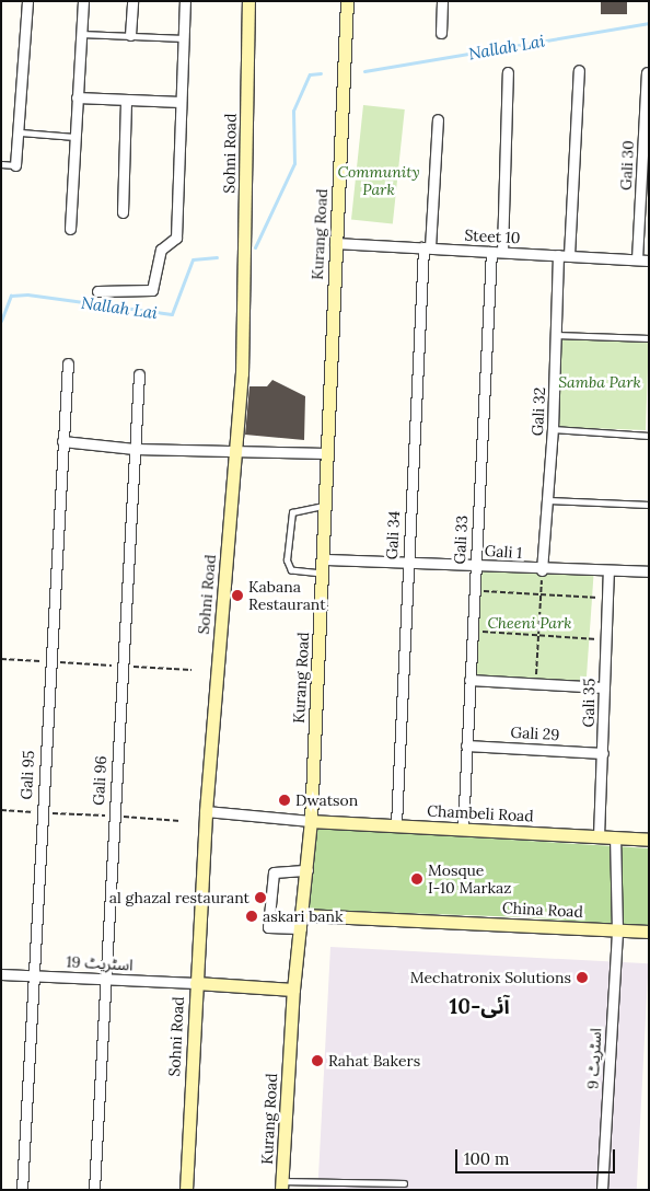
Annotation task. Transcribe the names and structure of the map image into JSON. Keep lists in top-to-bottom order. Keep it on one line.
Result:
{"streets":{"street":["Sohni Road","Gali 30","Kurang Road","Steet 10","Gali 32","Gali 34","Gali 33","Gali 1","Gali 35","Gali 29","Gali 95","Gali 96","Chambeli Road","China Road","اسٹریٹ 19","اسٹریٹ 9"]},"crossings":[["Sohni Road","اسٹریٹ 19"],["Gali 30","Steet 10"],["Kurang Road","Steet 10"],["Kurang Road","Gali 1"],["Kurang Road","Chambeli Road"],["Kurang Road","China Road"],["Steet 10","Gali 32"],["Steet 10","Gali 34"],["Steet 10","Gali 33"],["Gali 32","Gali 1"],["Gali 34","Gali 1"],["Gali 34","Chambeli Road"],["Gali 33","Gali 1"],["Gali 33","Gali 29"],["Gali 33","Chambeli Road"],["Gali 1","Gali 35"],["Gali 35","Gali 29"],["Gali 35","Chambeli Road"],["Gali 95","اسٹریٹ 19"],["Gali 96","اسٹریٹ 19"],["Chambeli Road","اسٹریٹ 9"],["China Road","اسٹریٹ 9"]],"districts":["آئی-10"],"water":["Nallah Lai"],"parks":["Community Park","Samba Park","Cheeni Park"],"places":["Kabana Restaurant","Dwatson","Mosque I-10 Markaz","al ghazal restaurant","askari bank","Mechatronix Solutions","Rahat Bakers"],"scale_bar":"100 m"}
